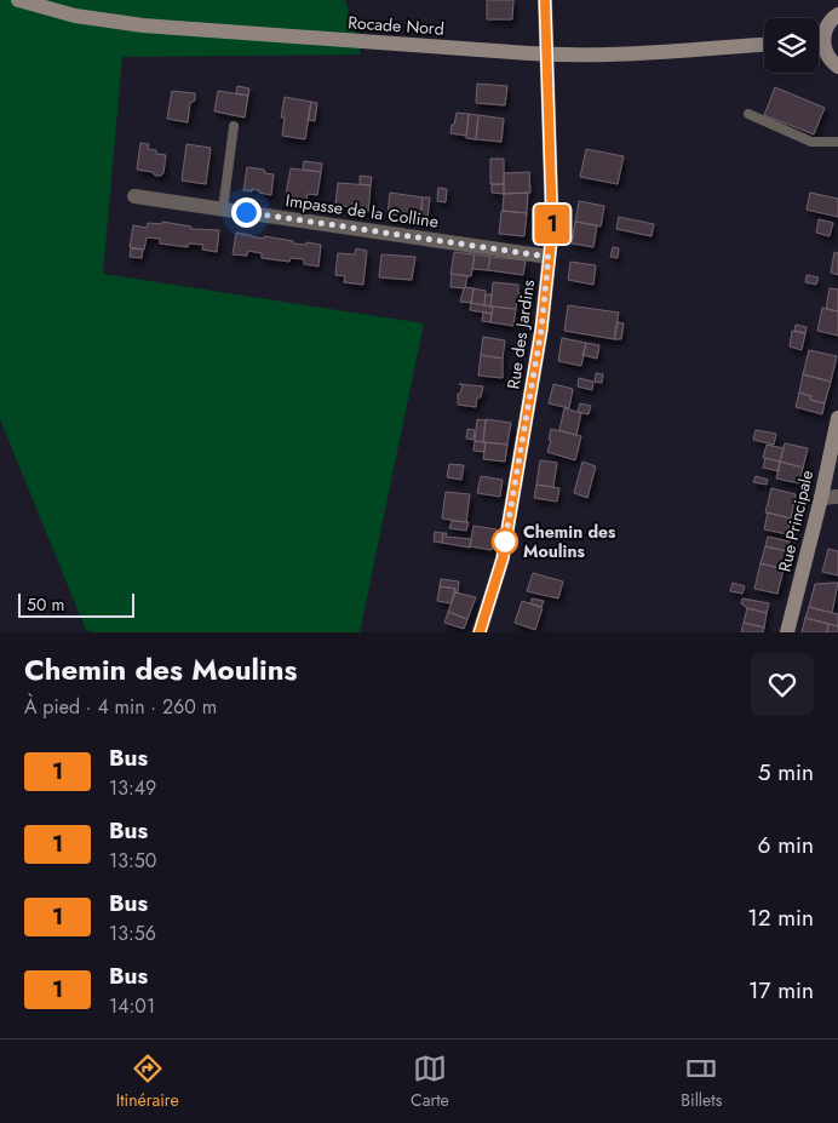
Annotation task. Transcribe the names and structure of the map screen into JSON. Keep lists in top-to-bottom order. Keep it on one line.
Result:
{"streets":{"main road":["Rocade Nord","Rue Principale"],"street":["Impasse de la Colline","Rue des Jardins"]},"crossings":[["Rocade Nord","Rue des Jardins"],["Impasse de la Colline","Rue des Jardins"]],"places":["Chemin des Moulins"],"lines":["bus line 1"],"scale_bar":"50 m","page":{"on_map":"1","scale":"50 m","heading":["Chemin des Moulins","À pied · 4 min · 260 m"],"list":[{"mark":"1","name":"Bus","note":"13:49","value":"5 min"},{"mark":"1","name":"Bus","note":"13:50","value":"6 min"},{"mark":"1","name":"Bus","note":"13:56","value":"12 min"},{"mark":"1","name":"Bus","note":"14:01","value":"17 min"}],"tabs":["Itinéraire","Carte","Billets"]}}
